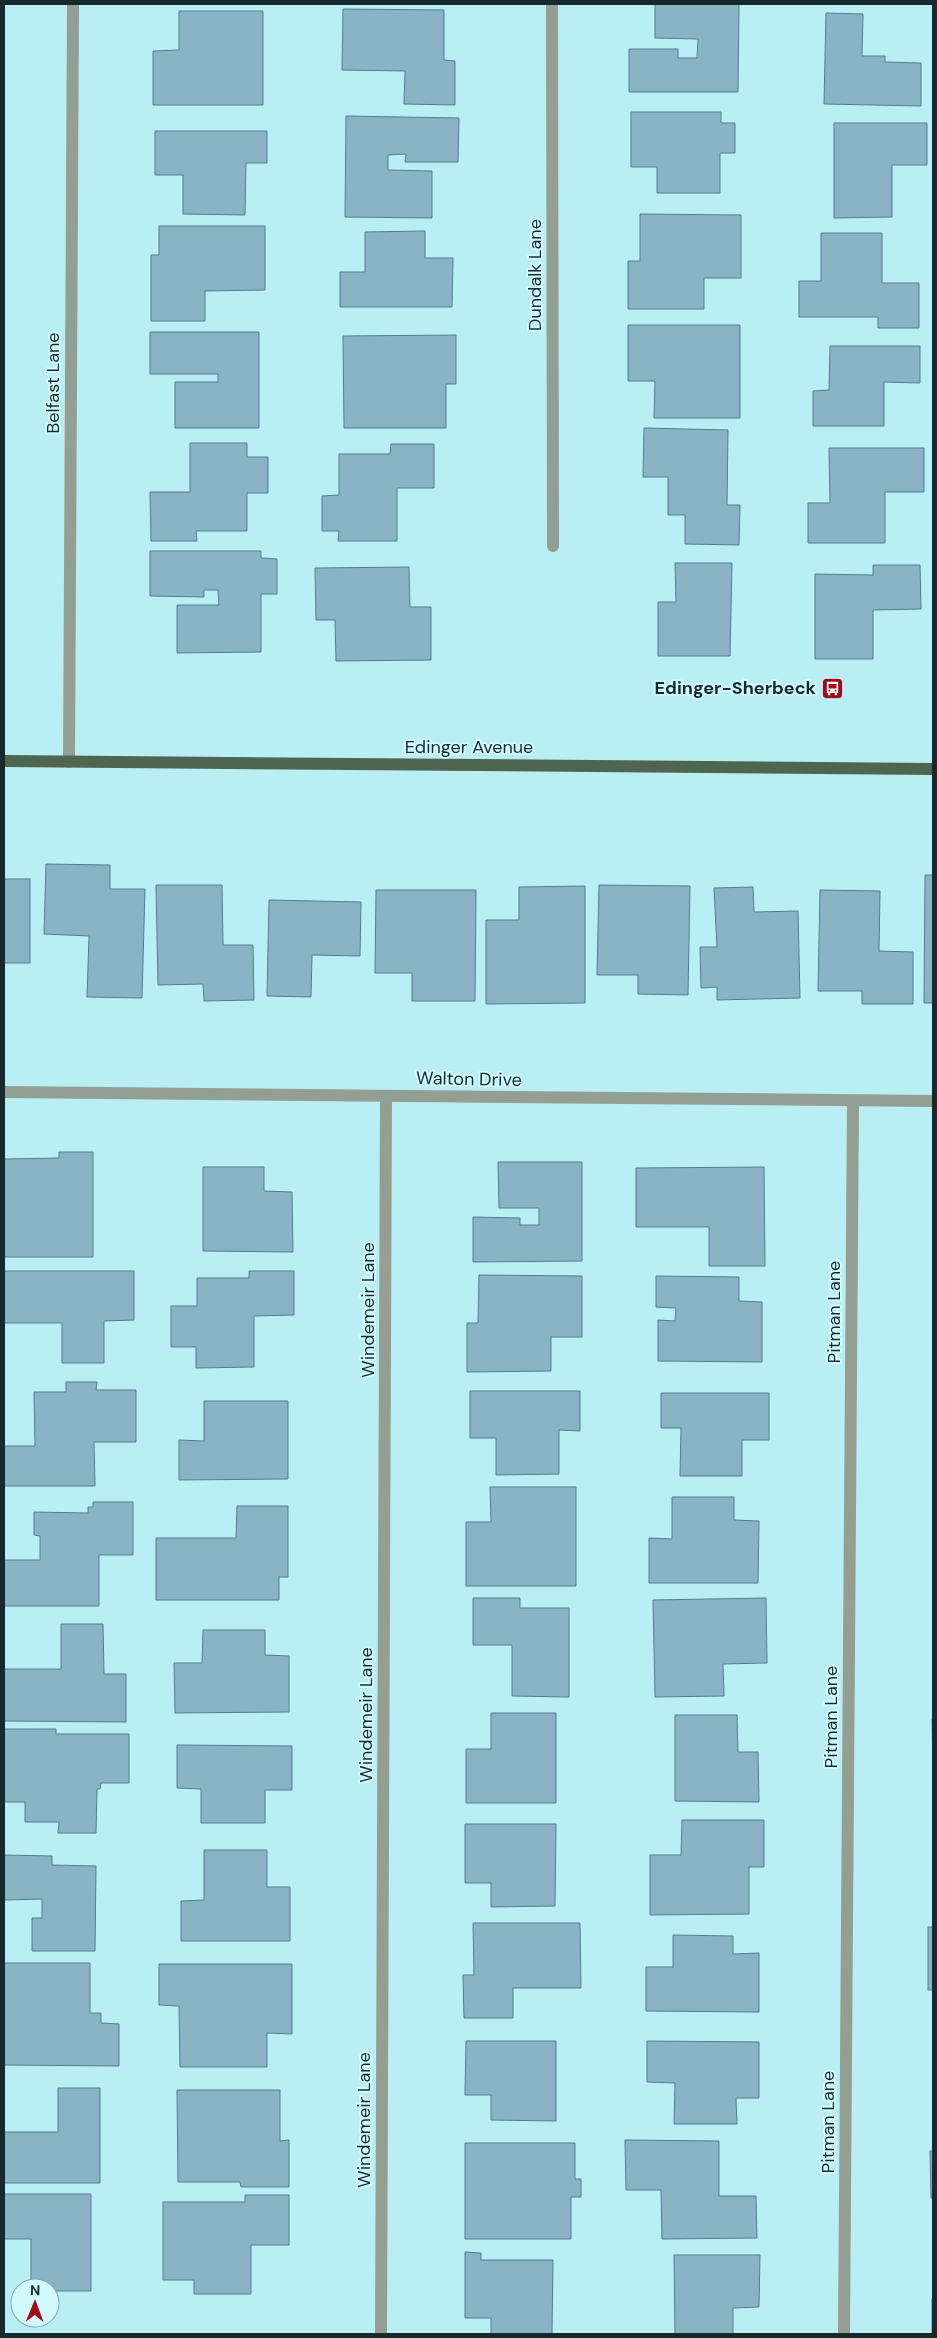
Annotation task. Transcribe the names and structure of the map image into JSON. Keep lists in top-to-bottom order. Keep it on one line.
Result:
{"streets":{"main road":["Edinger Avenue"],"street":["Dundalk Lane","Belfast Lane","Walton Drive","Windemeir Lane","Pitman Lane"]},"crossings":[["Belfast Lane","Edinger Avenue"],["Walton Drive","Windemeir Lane"],["Walton Drive","Pitman Lane"]],"places":{"bus stop":["Edinger-Sherbeck"]},"north":"top"}
